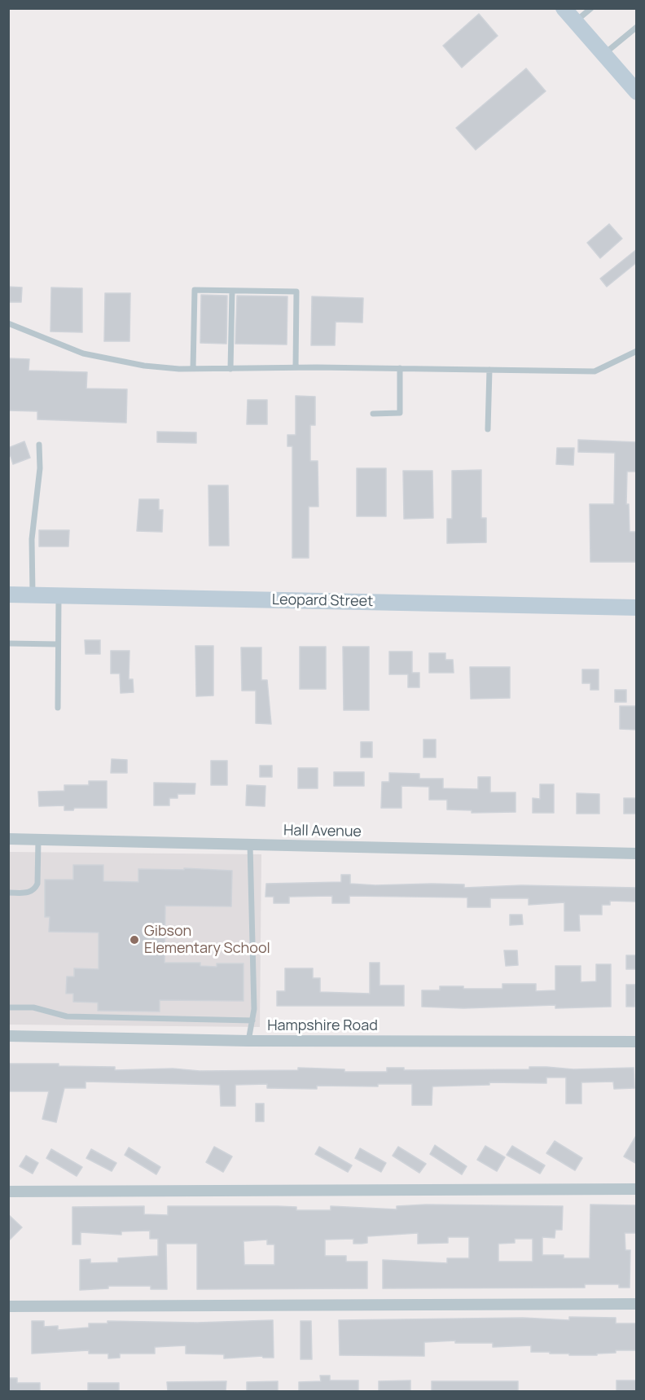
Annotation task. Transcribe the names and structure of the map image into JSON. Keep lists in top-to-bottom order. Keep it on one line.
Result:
{"streets":{"main road":["Leopard Street"],"street":["Hall Avenue","Hampshire Road"]},"places":["Gibson Elementary School"]}
